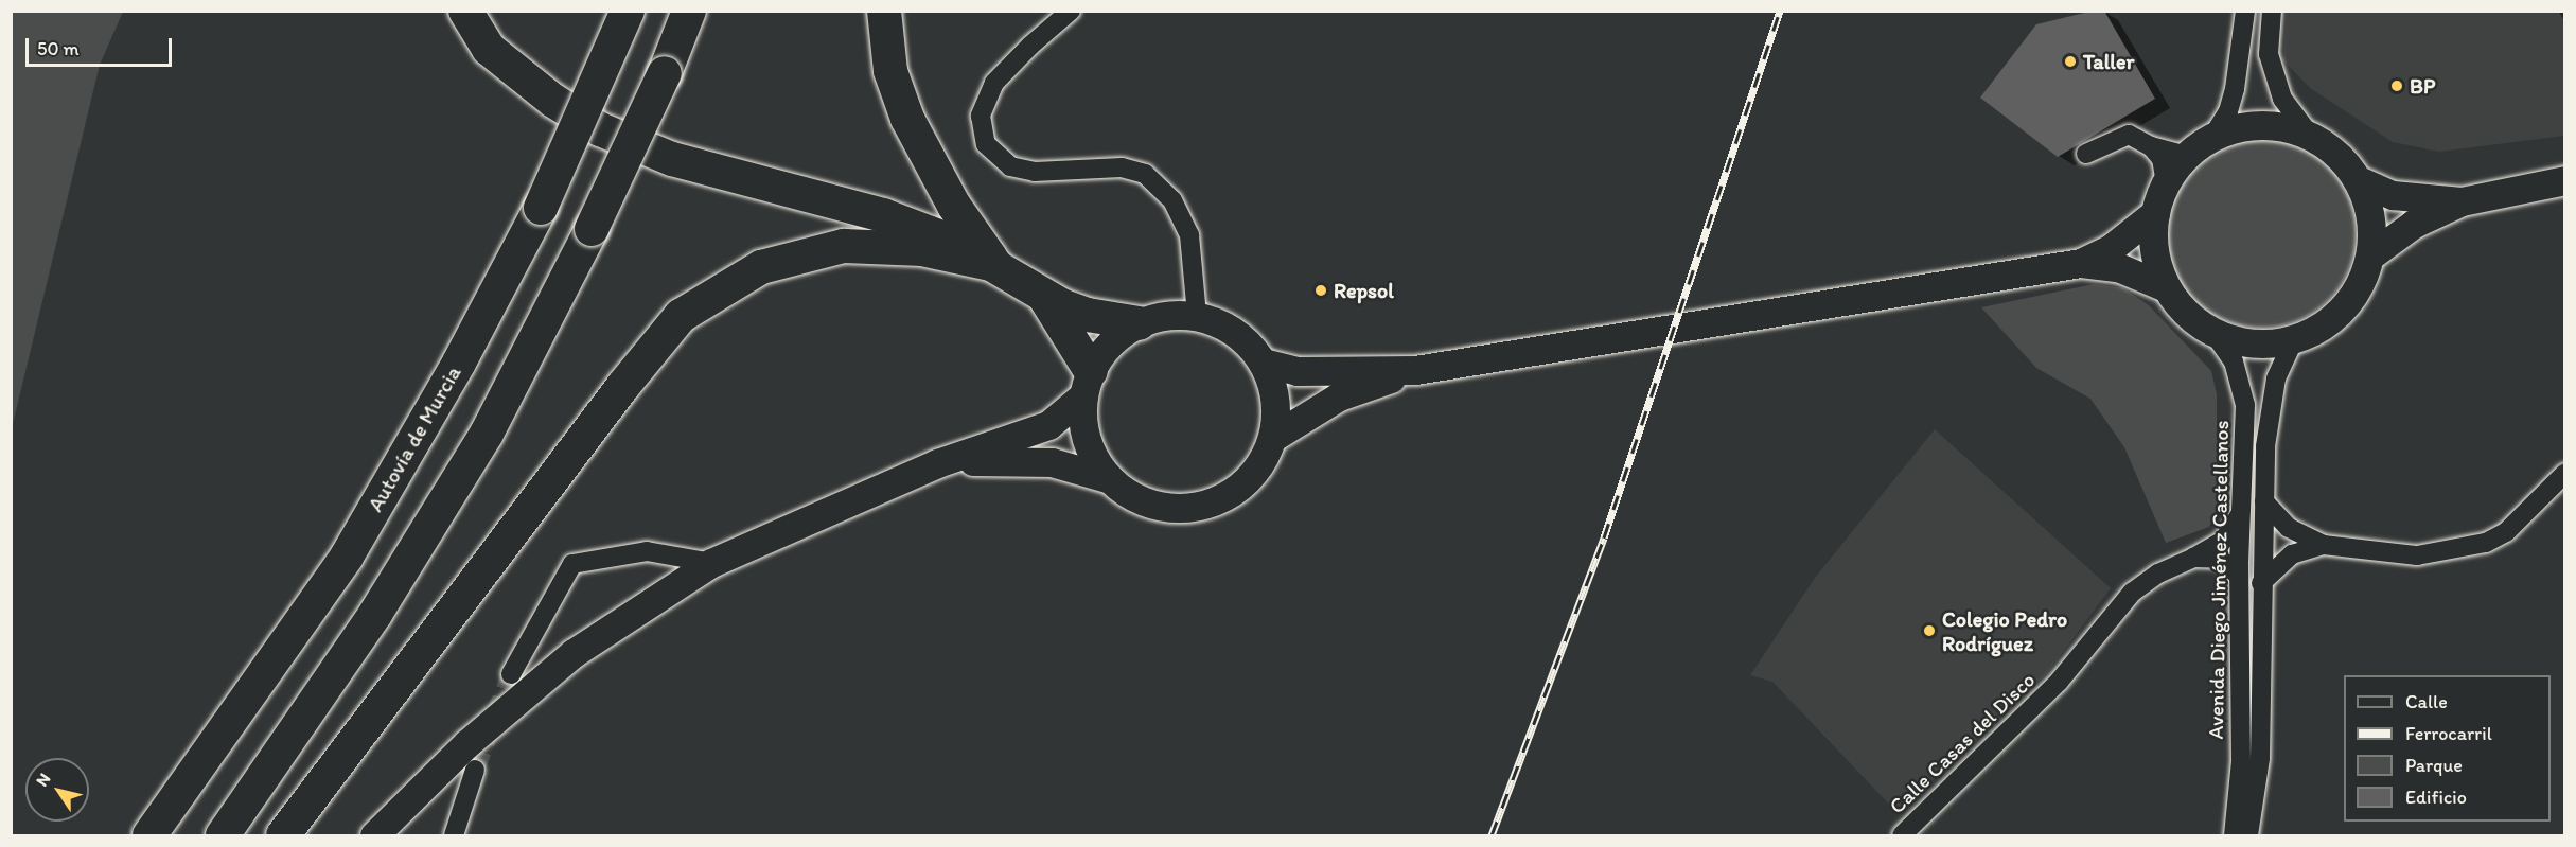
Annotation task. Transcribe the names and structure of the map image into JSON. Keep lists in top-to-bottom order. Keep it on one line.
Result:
{"streets":{"highway":["Autovía de Murcia"],"street":["Avenida Diego Jiménez Castellanos","Calle Casas del Disco"]},"crossings":[["Avenida Diego Jiménez Castellanos","Calle Casas del Disco"]],"places":["Taller","BP","Repsol","Colegio Pedro Rodríguez"],"legend":["Calle","Ferrocarril","Parque","Edificio"],"scale_bar":"50 m","north":"top left"}
